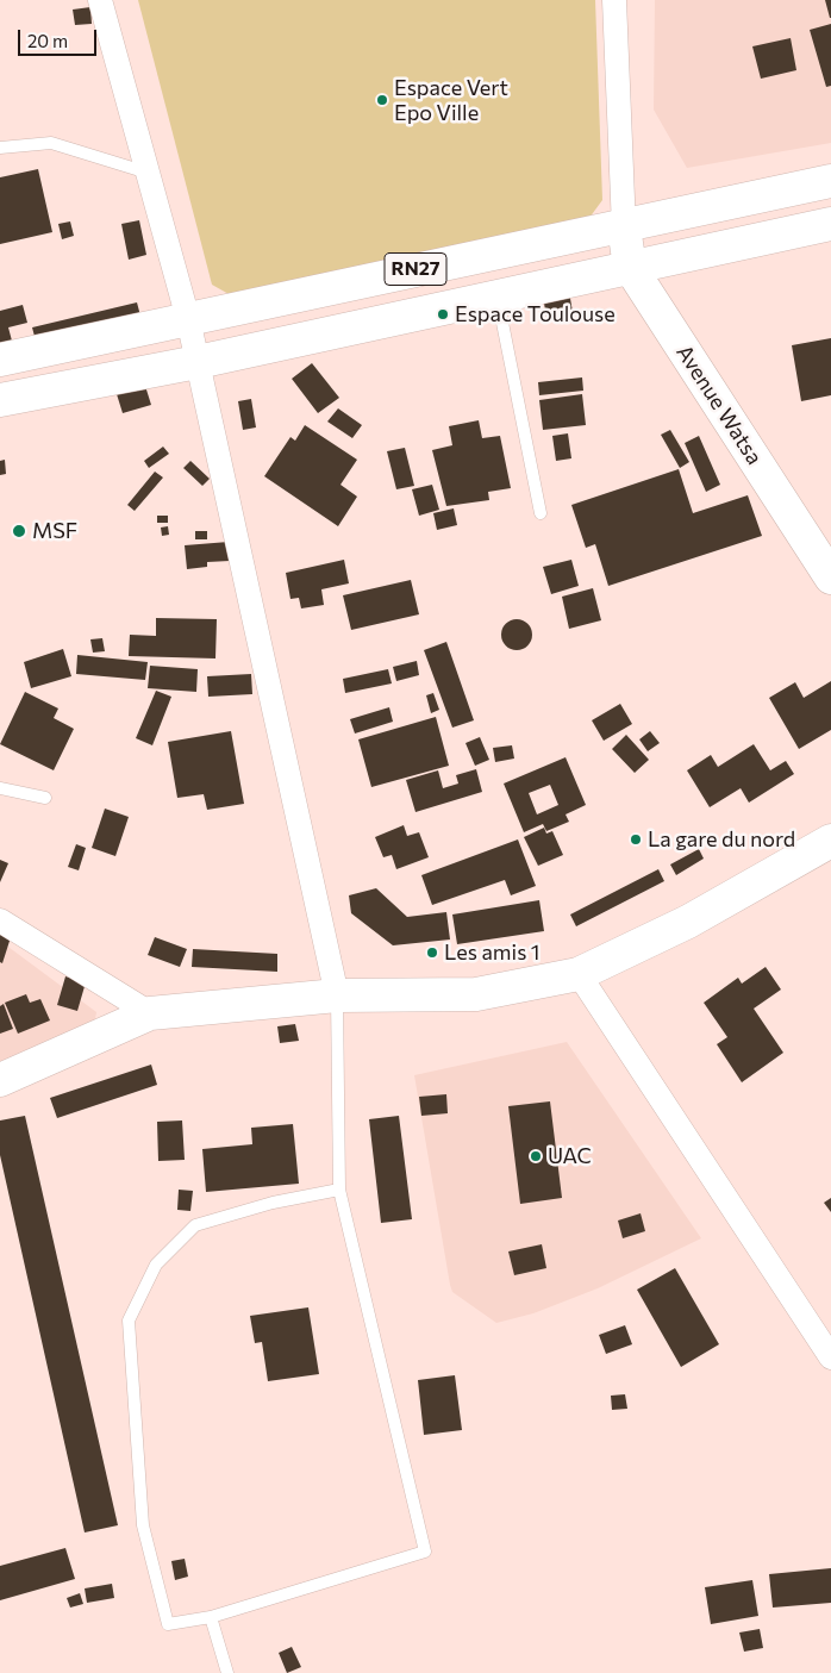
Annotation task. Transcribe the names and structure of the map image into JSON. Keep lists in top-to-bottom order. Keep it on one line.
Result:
{"streets":{"main road":["RN27","Avenue Watsa"]},"crossings":[["RN27","Avenue Watsa"]],"places":["Espace Vert Epo Ville","Espace Toulouse","MSF","La gare du nord","Les amis 1","UAC"],"scale_bar":"20 m"}
